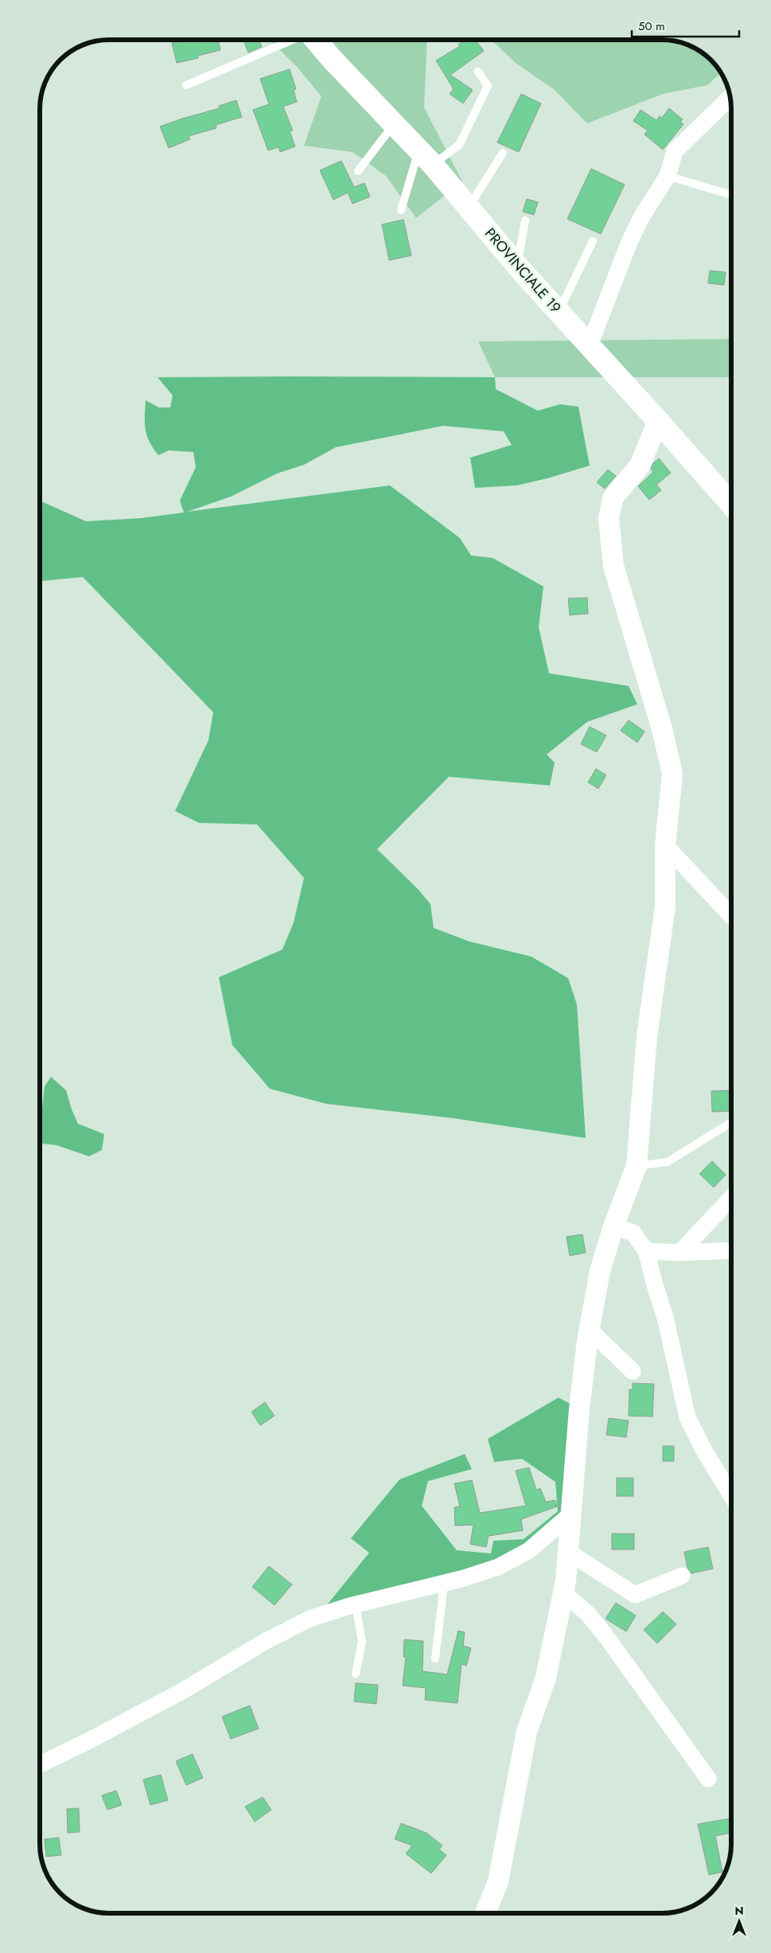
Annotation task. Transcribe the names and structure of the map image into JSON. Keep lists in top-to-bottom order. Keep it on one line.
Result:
{"streets":{"main road":["PROVINCIALE 19"]},"scale_bar":"50 m","north":"top"}
